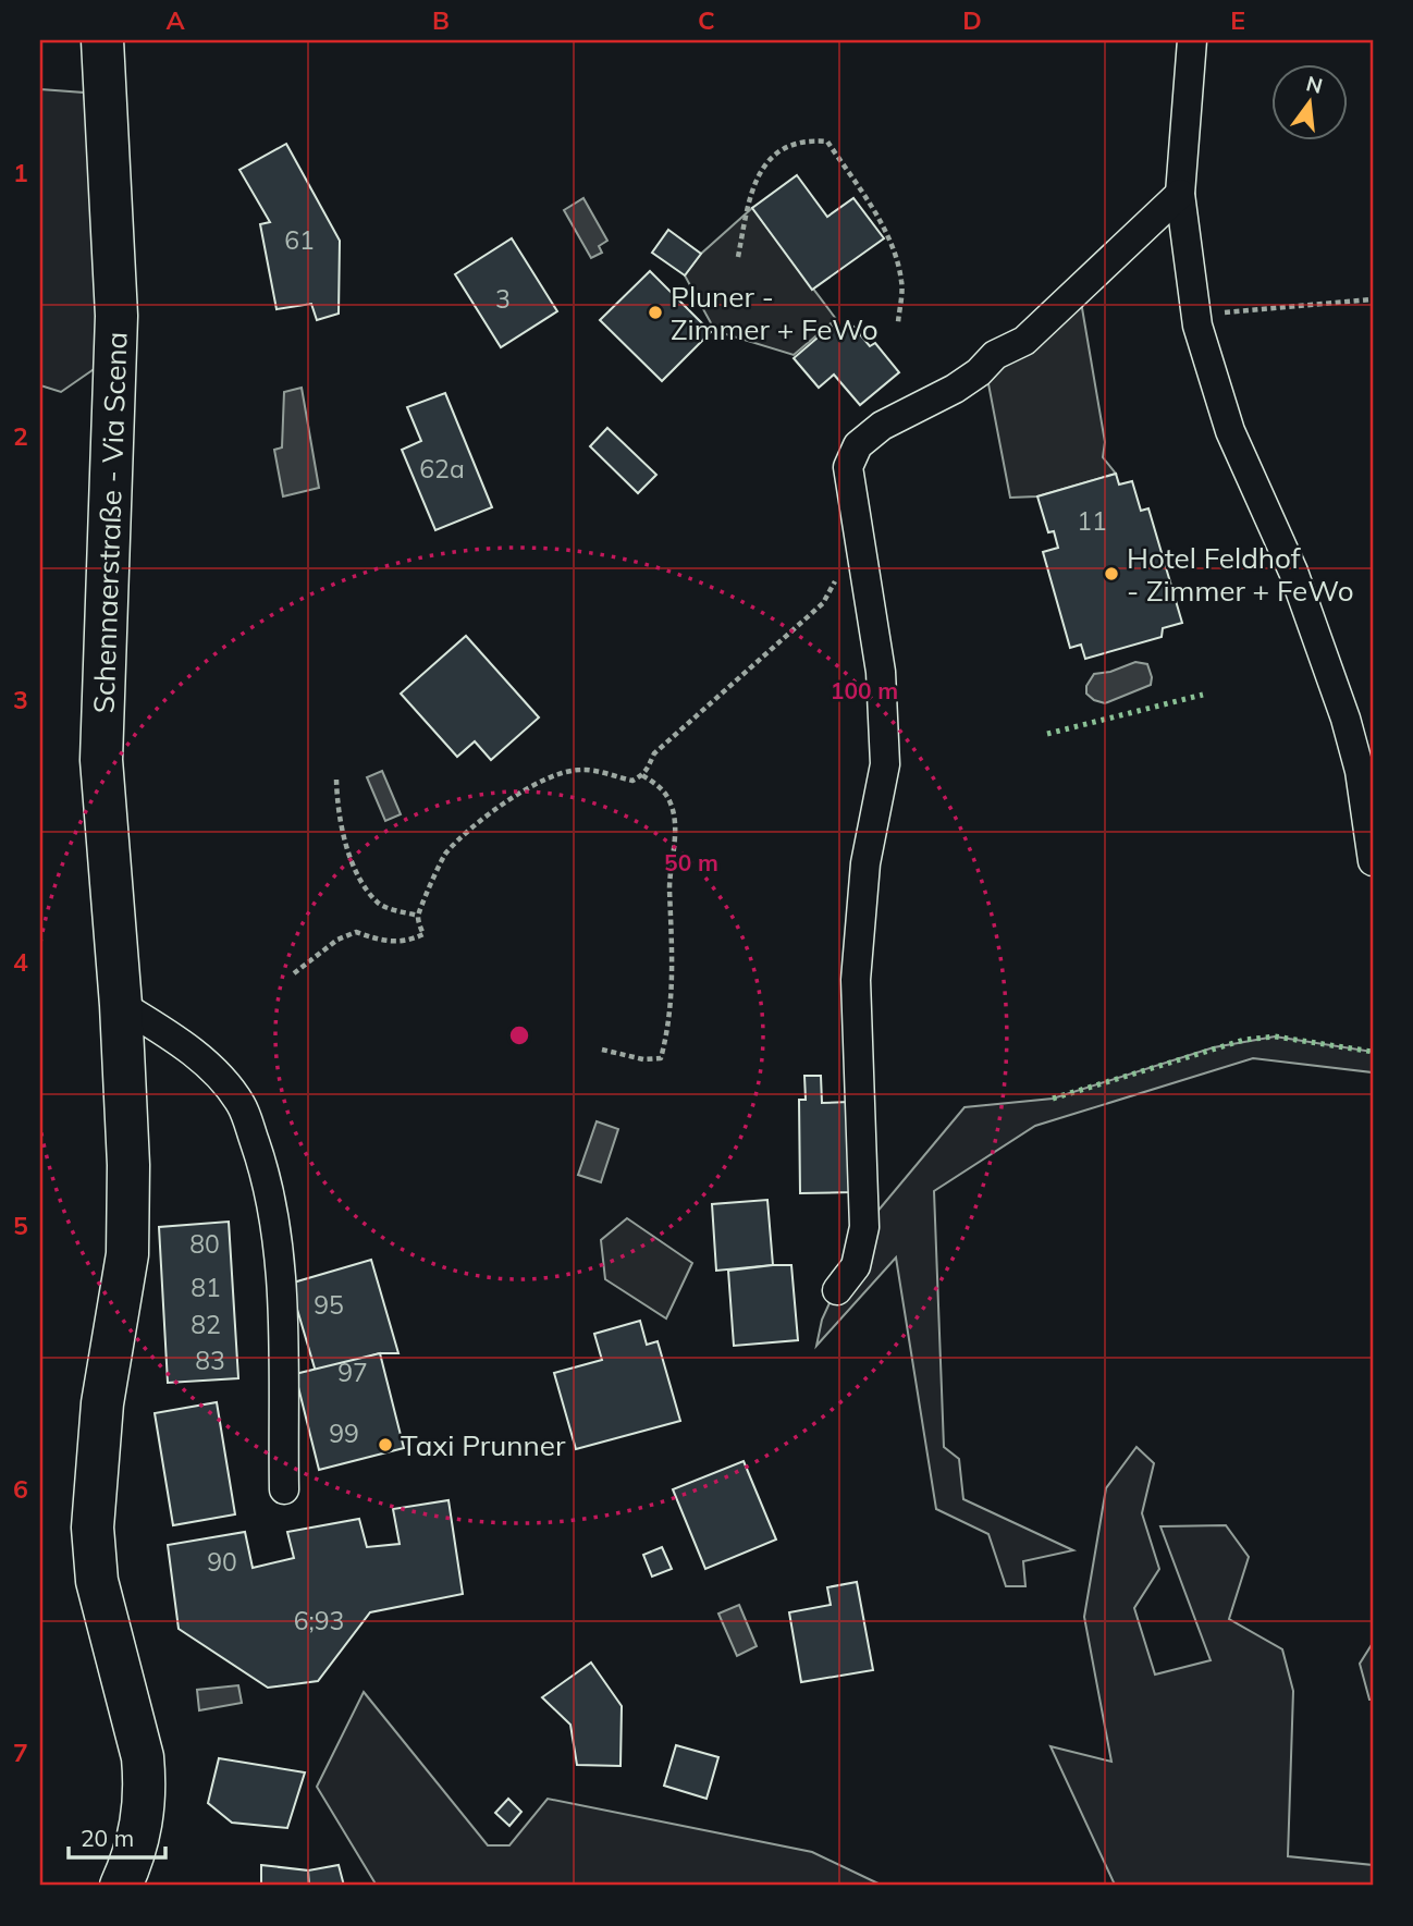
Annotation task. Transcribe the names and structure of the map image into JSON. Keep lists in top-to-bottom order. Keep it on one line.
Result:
{"streets":{"street":["Schennaerstraße - Via Scena"]},"places":["Pluner - Zimmer + FeWo","Hotel Feldhof - Zimmer + FeWo","Taxi Prunner"],"house_numbers":["61","3","62a","11","80","81","95","82","83","97","99","90","6;93"],"scale_bar":"20 m","north":"top","grid":{"columns":["A","B","C","D","E"],"rows":["1","2","3","4","5","6","7"]},"rings":["100 m","50 m"]}
